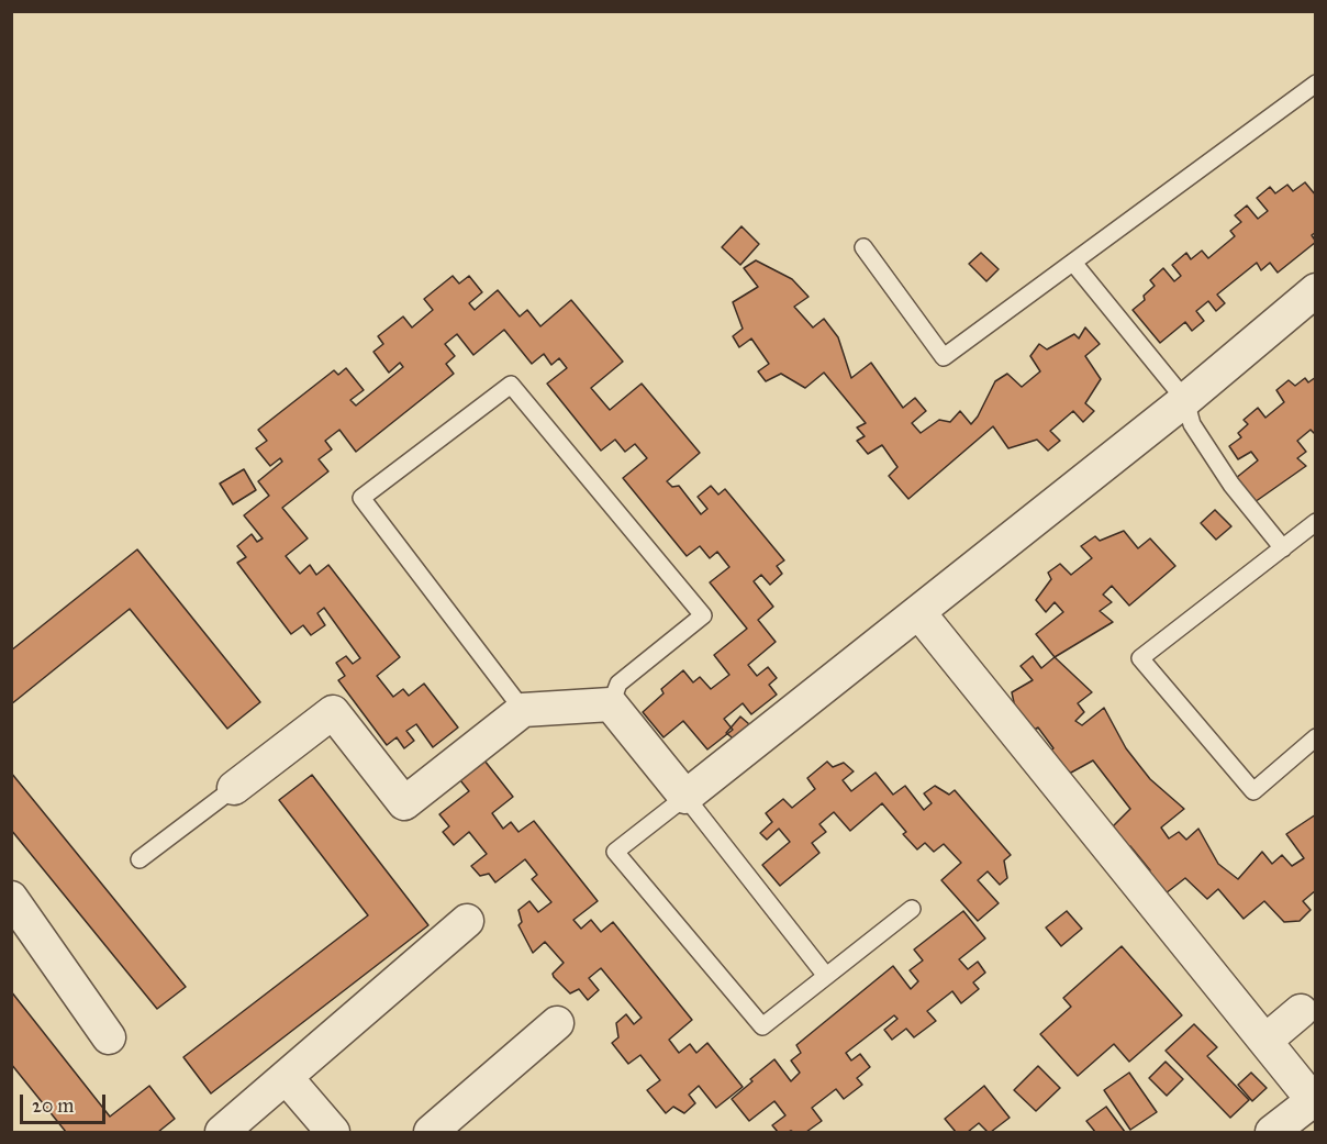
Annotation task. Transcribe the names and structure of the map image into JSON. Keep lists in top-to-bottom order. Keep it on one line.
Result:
{"scale_bar":"20 m"}
